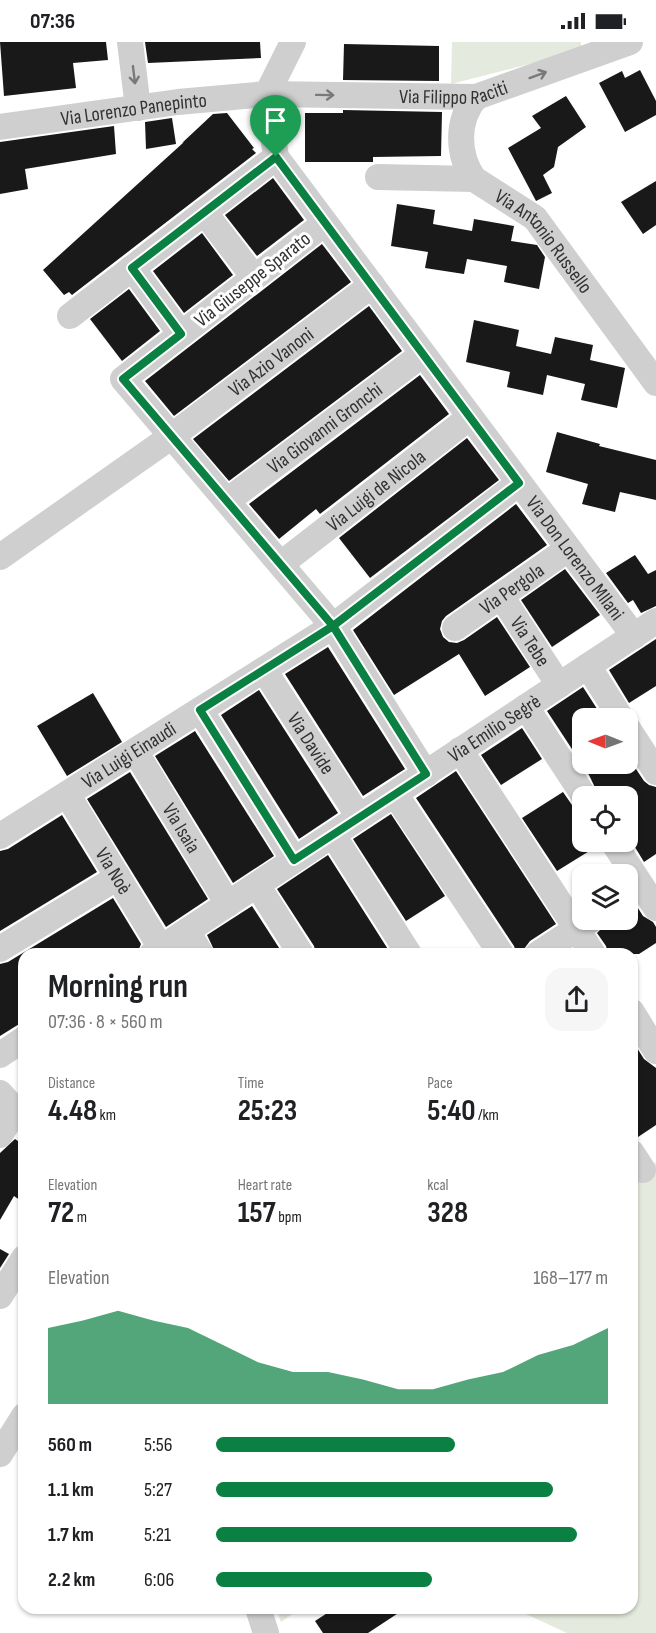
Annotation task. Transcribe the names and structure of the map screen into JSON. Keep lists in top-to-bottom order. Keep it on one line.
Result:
{"streets":{"street":["Via Filippo Raciti","Via Lorenzo Panepinto","Via Antonio Russello","Via Giuseppe Sparato","Via Azio Vanoni","Via Giovanni Gronchi","Via Luigi de Nicola","Via Don Lorenzo MIlani","Via Pergola","Via Tebe","Via Emilio Segrè","Via Davide","Via Luigi Einaudi","Via Isaia","Via Noè"]},"crossings":[["Via Filippo Raciti","Via Lorenzo Panepinto"],["Via Filippo Raciti","Via Antonio Russello"],["Via Filippo Raciti","Via Don Lorenzo MIlani"],["Via Lorenzo Panepinto","Via Don Lorenzo MIlani"],["Via Giuseppe Sparato","Via Azio Vanoni"],["Via Giuseppe Sparato","Via Don Lorenzo MIlani"],["Via Azio Vanoni","Via Don Lorenzo MIlani"],["Via Giovanni Gronchi","Via Don Lorenzo MIlani"],["Via Luigi de Nicola","Via Don Lorenzo MIlani"],["Via Don Lorenzo MIlani","Via Pergola"],["Via Don Lorenzo MIlani","Via Emilio Segrè"],["Via Don Lorenzo MIlani","Via Luigi Einaudi"],["Via Pergola","Via Tebe"],["Via Tebe","Via Emilio Segrè"],["Via Emilio Segrè","Via Davide"],["Via Emilio Segrè","Via Isaia"],["Via Davide","Via Luigi Einaudi"],["Via Luigi Einaudi","Via Isaia"],["Via Luigi Einaudi","Via Noè"]],"one_way":["Via Filippo Raciti"],"north":"left","page":{"status":"07:36","heading":["Morning run","07:36 · 8 × 560 m"],"stats":[["Distance","4.48 km"],["Time","25:23"],["Pace","5:40 /km"],["Elevation","72 m"],["Heart rate","157 bpm"],["kcal","328"]],"chart":["Elevation","168–177 m"],"list":[{"name":"560 m","note":"5:56"},{"name":"1.1 km","note":"5:27"},{"name":"1.7 km","note":"5:21"},{"name":"2.2 km","note":"6:06"}]}}
